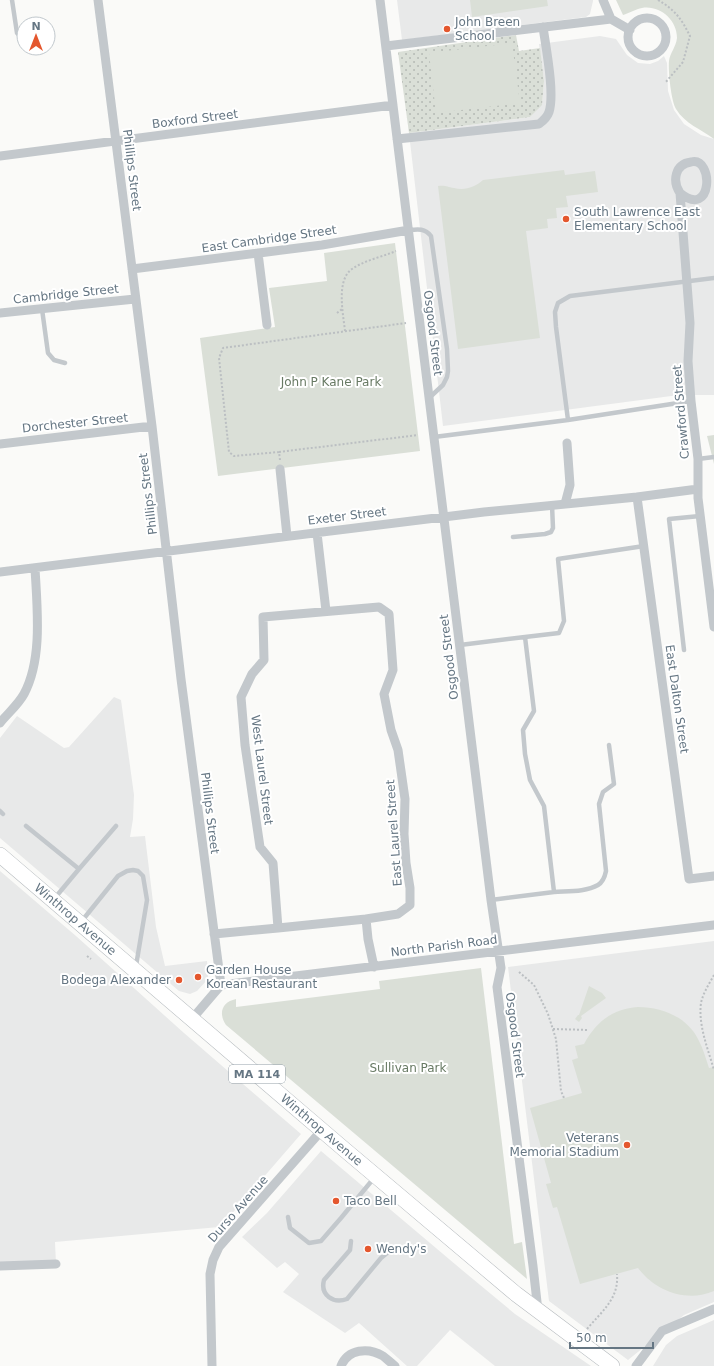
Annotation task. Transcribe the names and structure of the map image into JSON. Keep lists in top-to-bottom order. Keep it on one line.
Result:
{"streets":{"main road":["Winthrop Avenue","MA 114"],"street":["Boxford Street","Phillips Street","East Cambridge Street","Cambridge Street","Osgood Street","Crawford Street","Dorchester Street","Exeter Street","East Dalton Street","West Laurel Street","East Laurel Street","North Parish Road","Durso Avenue"]},"crossings":[["Boxford Street","Phillips Street"],["Boxford Street","Osgood Street"],["Phillips Street","East Cambridge Street"],["Phillips Street","Cambridge Street"],["Phillips Street","Dorchester Street"],["Phillips Street","Exeter Street"],["Phillips Street","North Parish Road"],["East Cambridge Street","Osgood Street"],["Osgood Street","Exeter Street"],["Osgood Street","Winthrop Avenue"],["Osgood Street","North Parish Road"],["Crawford Street","Exeter Street"],["Exeter Street","East Dalton Street"],["West Laurel Street","East Laurel Street"],["Winthrop Avenue","Durso Avenue"]],"parks":["John P Kane Park","Sullivan Park"],"places":["John Breen School","South Lawrence East Elementary School","Garden House Korean Restaurant","Bodega Alexander","Veterans Memorial Stadium","Taco Bell","Wendy's"],"scale_bar":"50 m","north":"top"}
